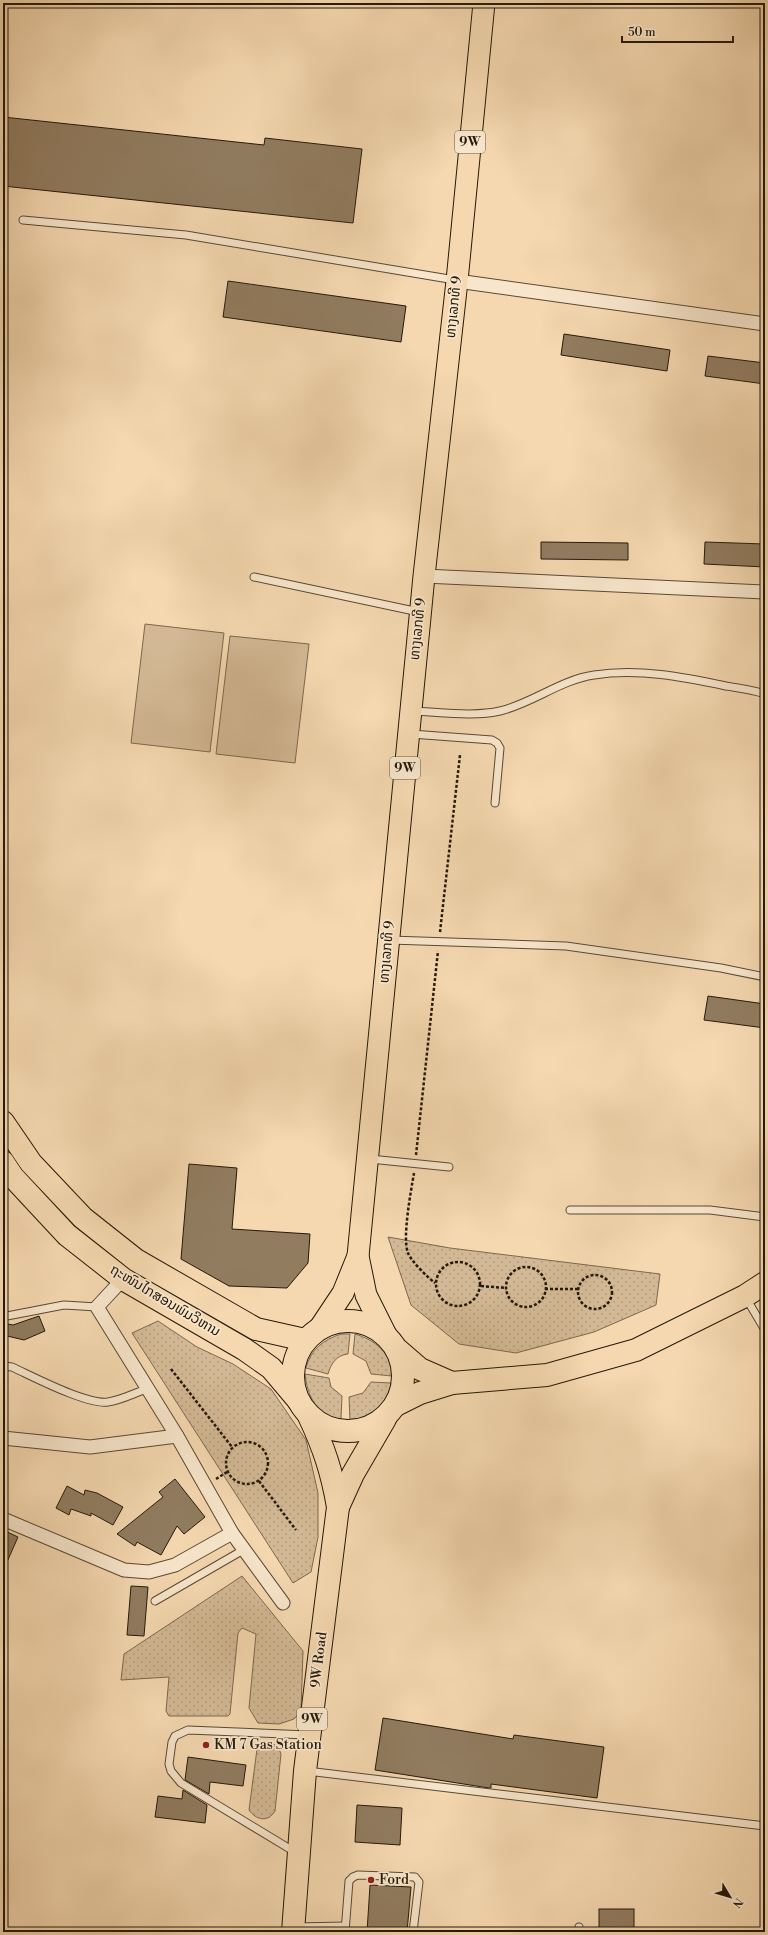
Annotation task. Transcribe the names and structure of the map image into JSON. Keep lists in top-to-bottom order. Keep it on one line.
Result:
{"streets":{"highway":["9W","ຖະໜົນໄກສອນພົມວິຫານ","9W Road"],"main road":["ທາງເລກທີ 9"]},"crossings":[["ທາງເລກທີ 9","ຖະໜົນໄກສອນພົມວິຫານ"]],"places":["KM 7 Gas Station","Ford"],"scale_bar":"50 m","north":"bottom right"}
